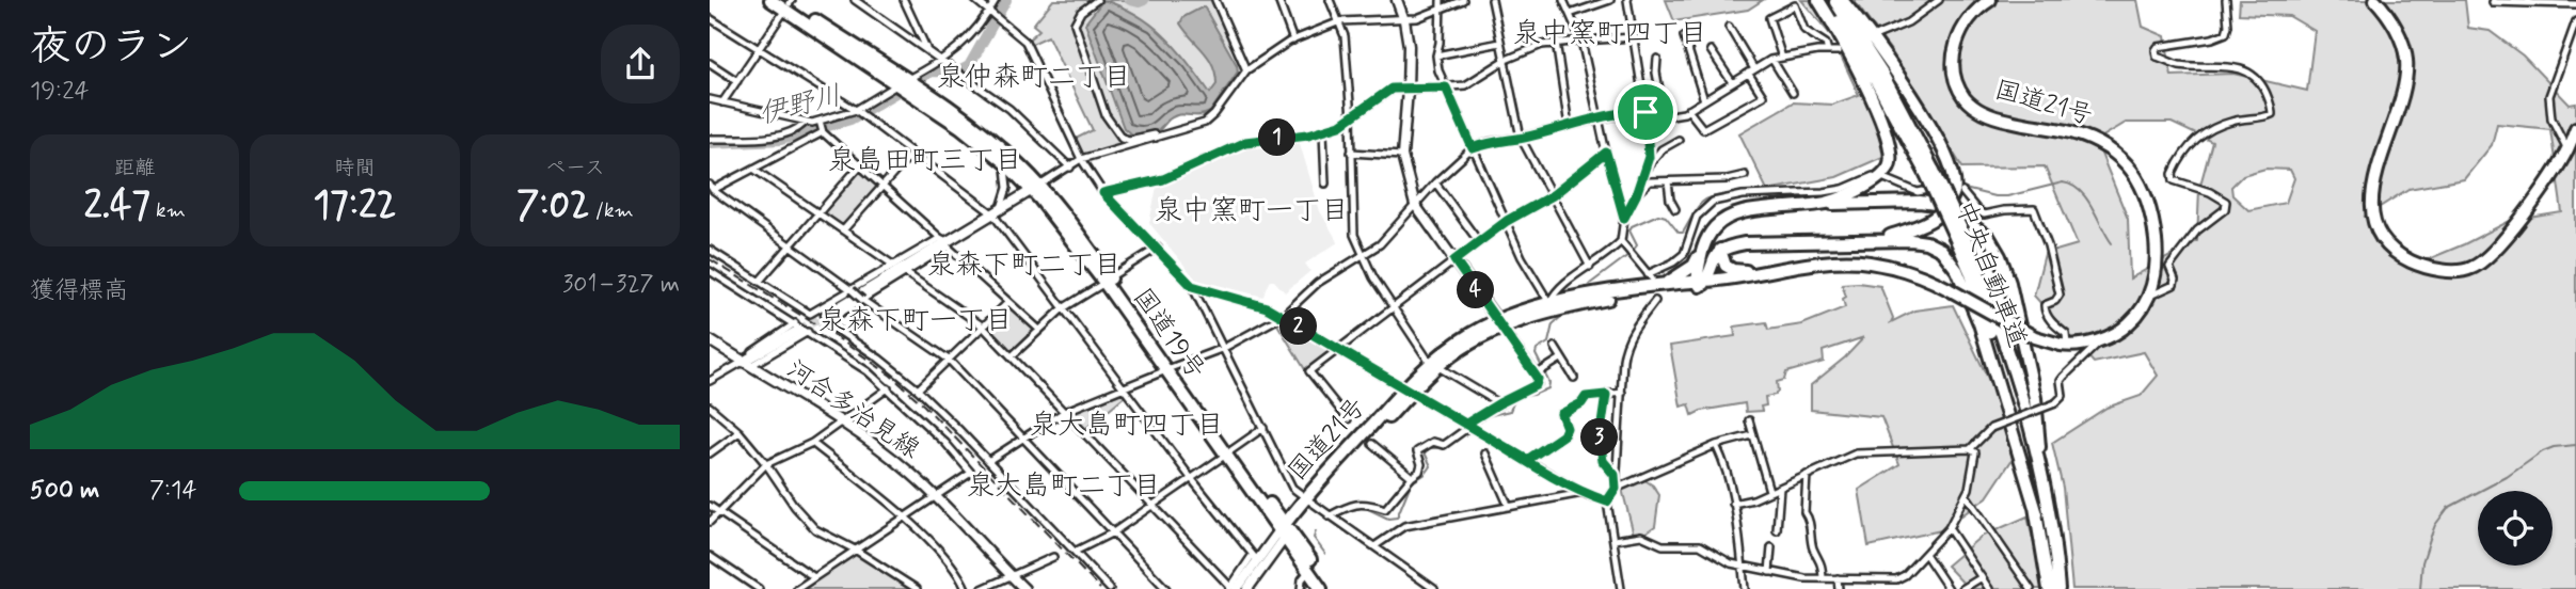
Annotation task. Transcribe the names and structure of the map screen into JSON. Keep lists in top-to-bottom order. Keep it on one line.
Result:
{"streets":{"highway":["国道21号","中央自動車道","国道19号"],"street":["河合多治見線"]},"crossings":[["国道21号","国道19号"]],"districts":["泉中窯町四丁目","泉仲森町二丁目","泉島田町三丁目","泉中窯町一丁目","泉森下町二丁目","泉森下町一丁目","泉大島町四丁目","泉大島町二丁目"],"water":["伊野川"],"page":{"heading":["夜のラン","19:24"],"pins":["1","4","2","3"],"stats":[["距離","2.47 km"],["時間","17:22"],["ペース","7:02 /km"]],"chart":["獲得標高","301–327 m"],"list":[{"name":"500 m","note":"7:14"}]}}
